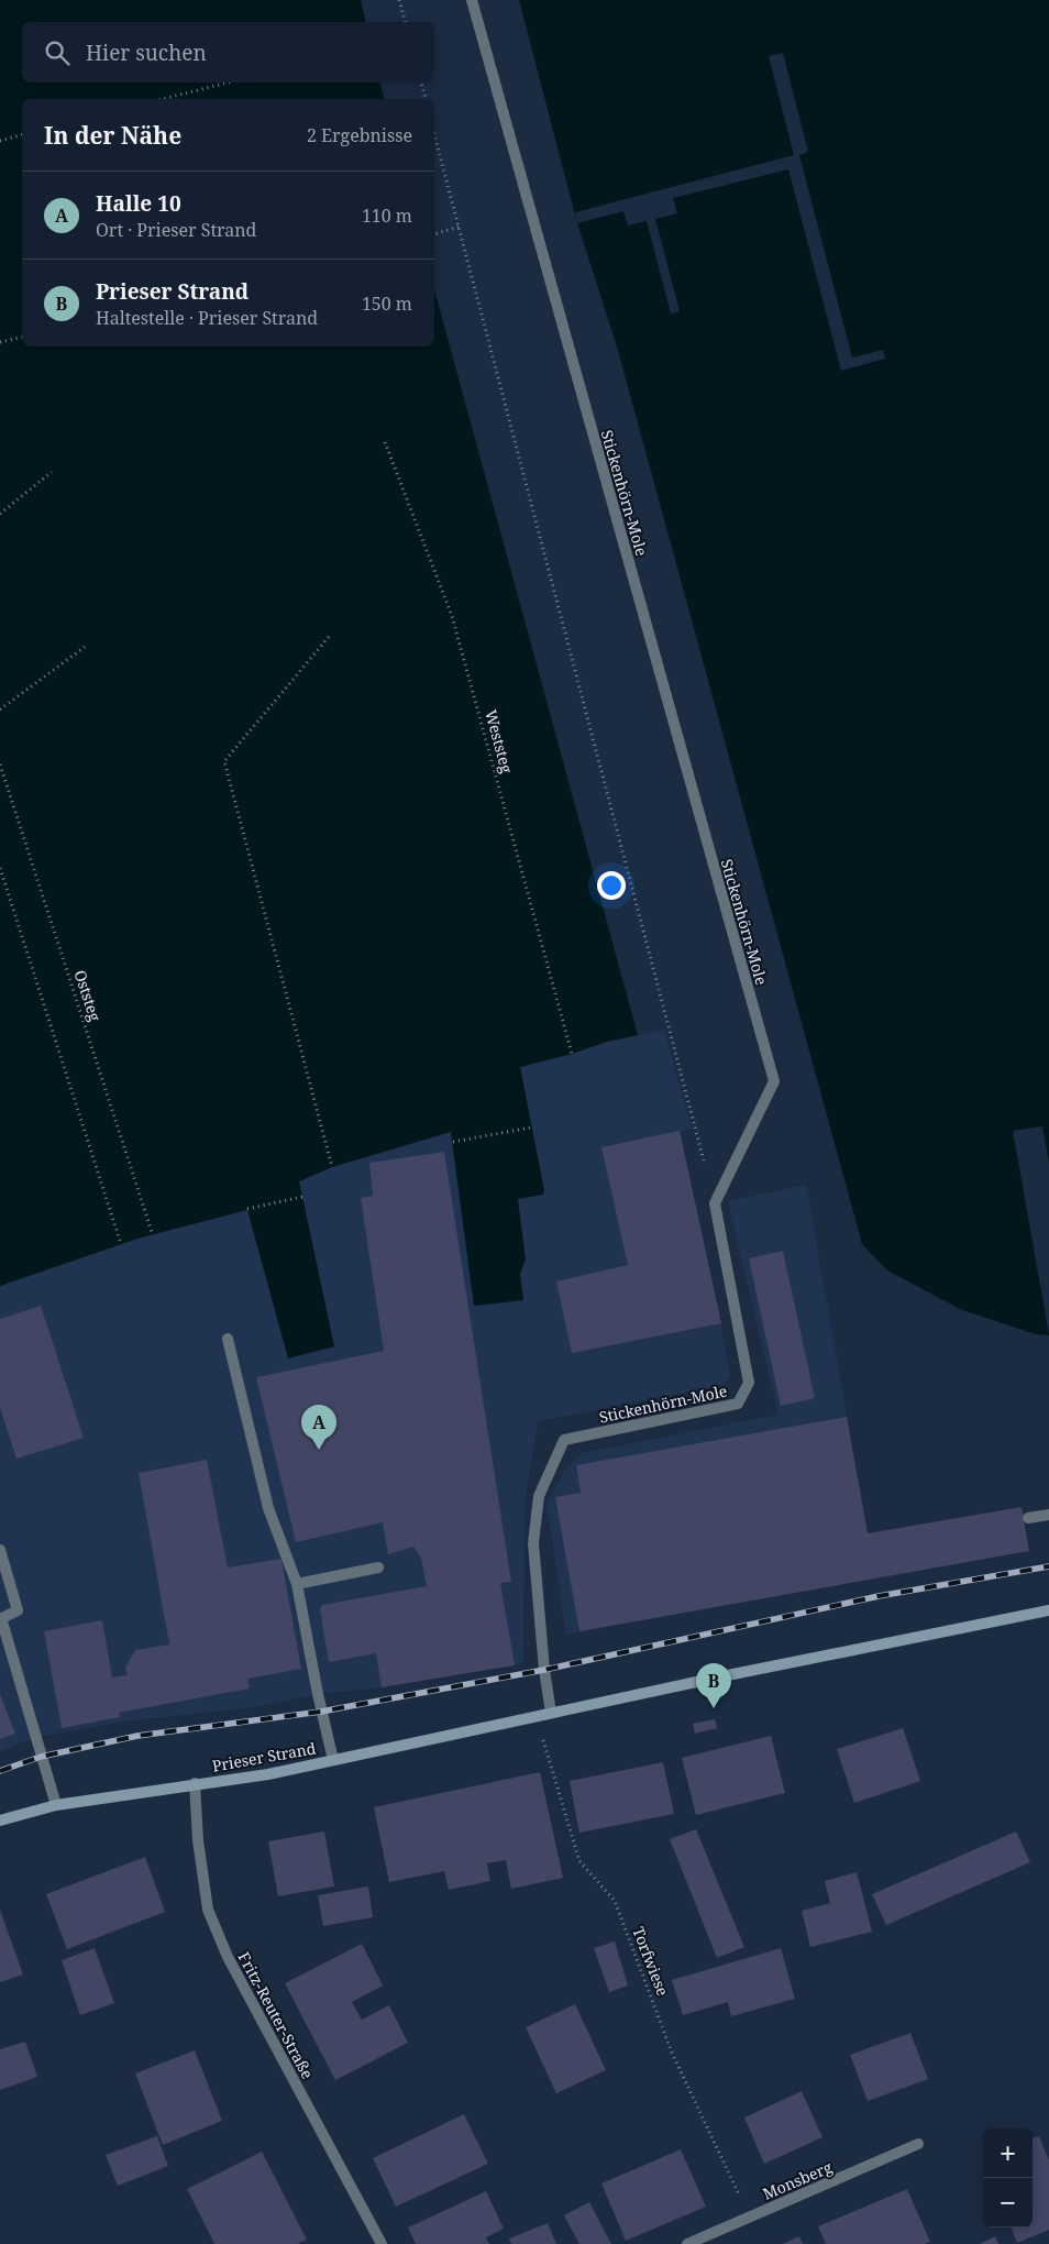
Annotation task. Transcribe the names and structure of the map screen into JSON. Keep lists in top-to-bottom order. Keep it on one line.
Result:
{"streets":{"street":["Stickenhörn-Mole","Prieser Strand","Fritz-Reuter-Straße","Monsberg"],"path":["Weststeg","Oststeg","Torfwiese"]},"crossings":[["Stickenhörn-Mole","Prieser Strand"],["Prieser Strand","Torfwiese"],["Prieser Strand","Fritz-Reuter-Straße"],["Torfwiese","Monsberg"]],"page":{"search":"Hier suchen","heading":["In der Nähe","2 Ergebnisse"],"list":[{"mark":"A","name":"Halle 10","note":"Ort · Prieser Strand","value":"110 m"},{"mark":"B","name":"Prieser Strand","note":"Haltestelle · Prieser Strand","value":"150 m"}],"pins":["A","B"],"map_buttons":["+","−"]}}
